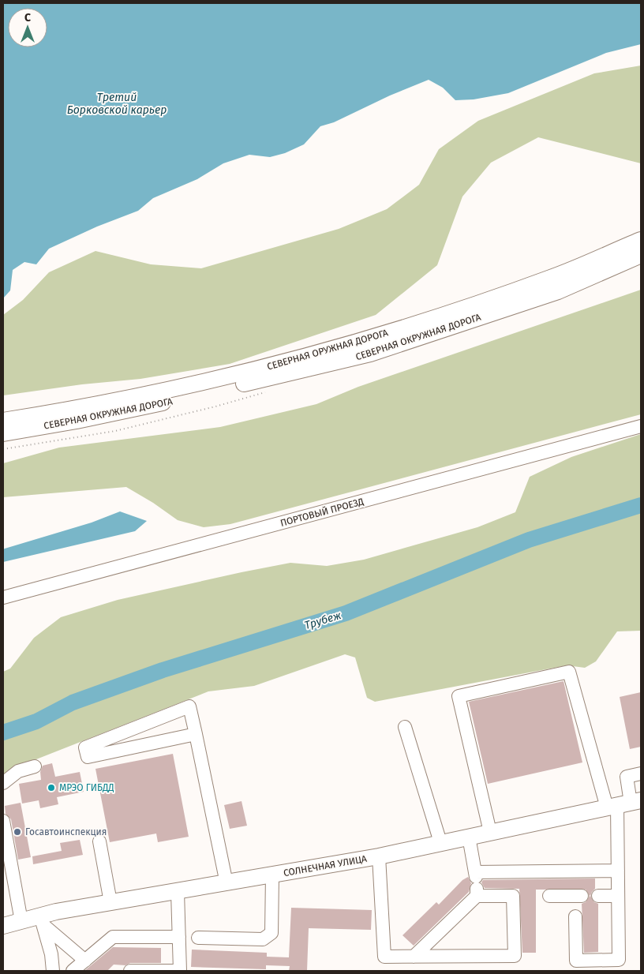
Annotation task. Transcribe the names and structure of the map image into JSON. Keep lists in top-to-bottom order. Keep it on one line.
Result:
{"streets":{"main road":["СЕВЕРНАЯ ОКРУЖНАЯ ДОРОГА","СЕВЕРНАЯ ОРУЖНАЯ ДОРОГА","СОЛНЕЧНАЯ УЛИЦА"],"lane":["ПОРТОВЫЙ ПРОЕЗД"]},"water":["Третий Борковской карьер","Трубеж"],"places":["МРЭО ГИБДД","Госавтоинспекция"],"north":"top"}
